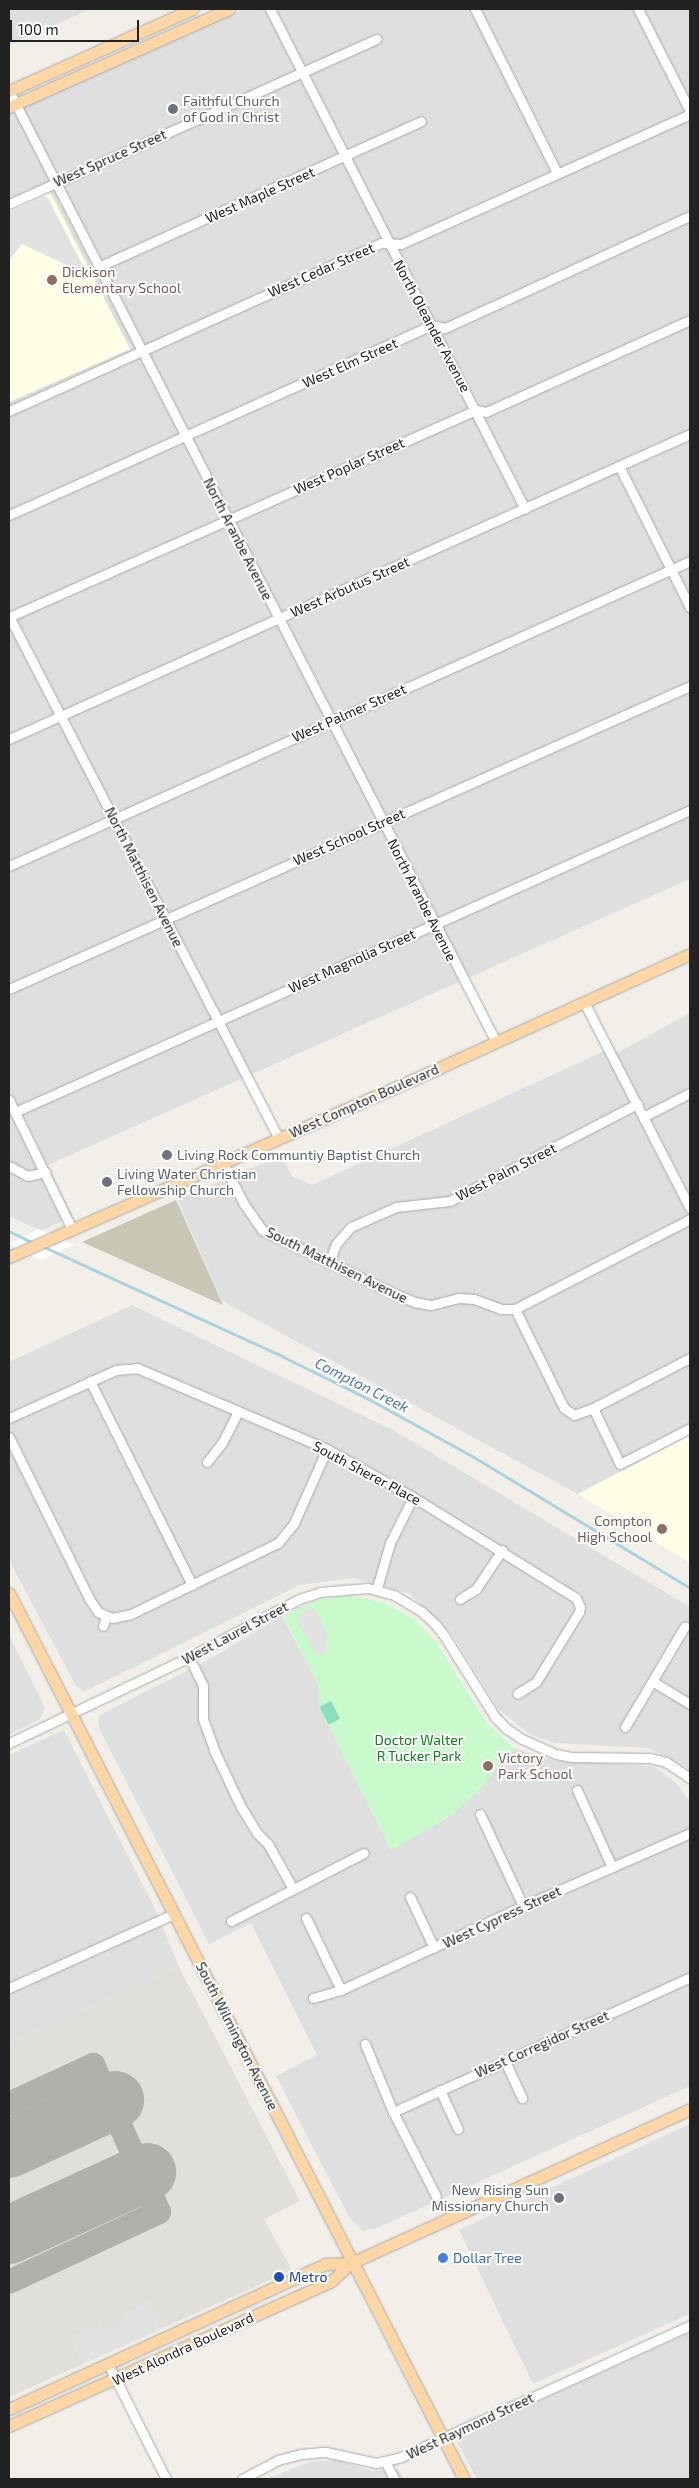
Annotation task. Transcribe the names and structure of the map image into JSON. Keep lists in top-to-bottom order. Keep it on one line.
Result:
{"streets":{"main road":["West Compton Boulevard","South Wilmington Avenue","West Alondra Boulevard"],"street":["West Spruce Street","West Maple Street","West Cedar Street","North Oleander Avenue","West Elm Street","West Poplar Street","North Aranbe Avenue","West Arbutus Street","West Palmer Street","West School Street","North Matthisen Avenue","West Magnolia Street","West Palm Street","South Matthisen Avenue","South Sherer Place","West Laurel Street","West Cypress Street","West Corregidor Street","West Raymond Street"]},"crossings":[["West Spruce Street","North Oleander Avenue"],["West Maple Street","North Oleander Avenue"],["West Maple Street","North Aranbe Avenue"],["West Cedar Street","North Oleander Avenue"],["West Cedar Street","North Aranbe Avenue"],["North Oleander Avenue","West Elm Street"],["North Oleander Avenue","West Poplar Street"],["North Oleander Avenue","West Arbutus Street"],["West Elm Street","North Aranbe Avenue"],["West Poplar Street","North Aranbe Avenue"],["West Poplar Street","North Matthisen Avenue"],["North Aranbe Avenue","West Arbutus Street"],["North Aranbe Avenue","West Palmer Street"],["North Aranbe Avenue","West School Street"],["North Aranbe Avenue","West Magnolia Street"],["North Aranbe Avenue","West Compton Boulevard"],["West Arbutus Street","North Matthisen Avenue"],["West Palmer Street","North Matthisen Avenue"],["West School Street","North Matthisen Avenue"],["North Matthisen Avenue","West Magnolia Street"],["North Matthisen Avenue","West Compton Boulevard"],["West Compton Boulevard","South Matthisen Avenue"],["West Palm Street","South Matthisen Avenue"],["West Laurel Street","South Wilmington Avenue"],["South Wilmington Avenue","West Alondra Boulevard"],["South Wilmington Avenue","West Raymond Street"]],"water":["Compton Creek"],"parks":["Doctor Walter R Tucker Park"],"places":["Faithful Church of God in Christ","Dickison Elementary School","Living Rock Communtiy Baptist Church","Living Water Christian Fellowship Church","Compton High School","Victory Park School","New Rising Sun Missionary Church","Dollar Tree","Metro"],"scale_bar":"100 m"}
